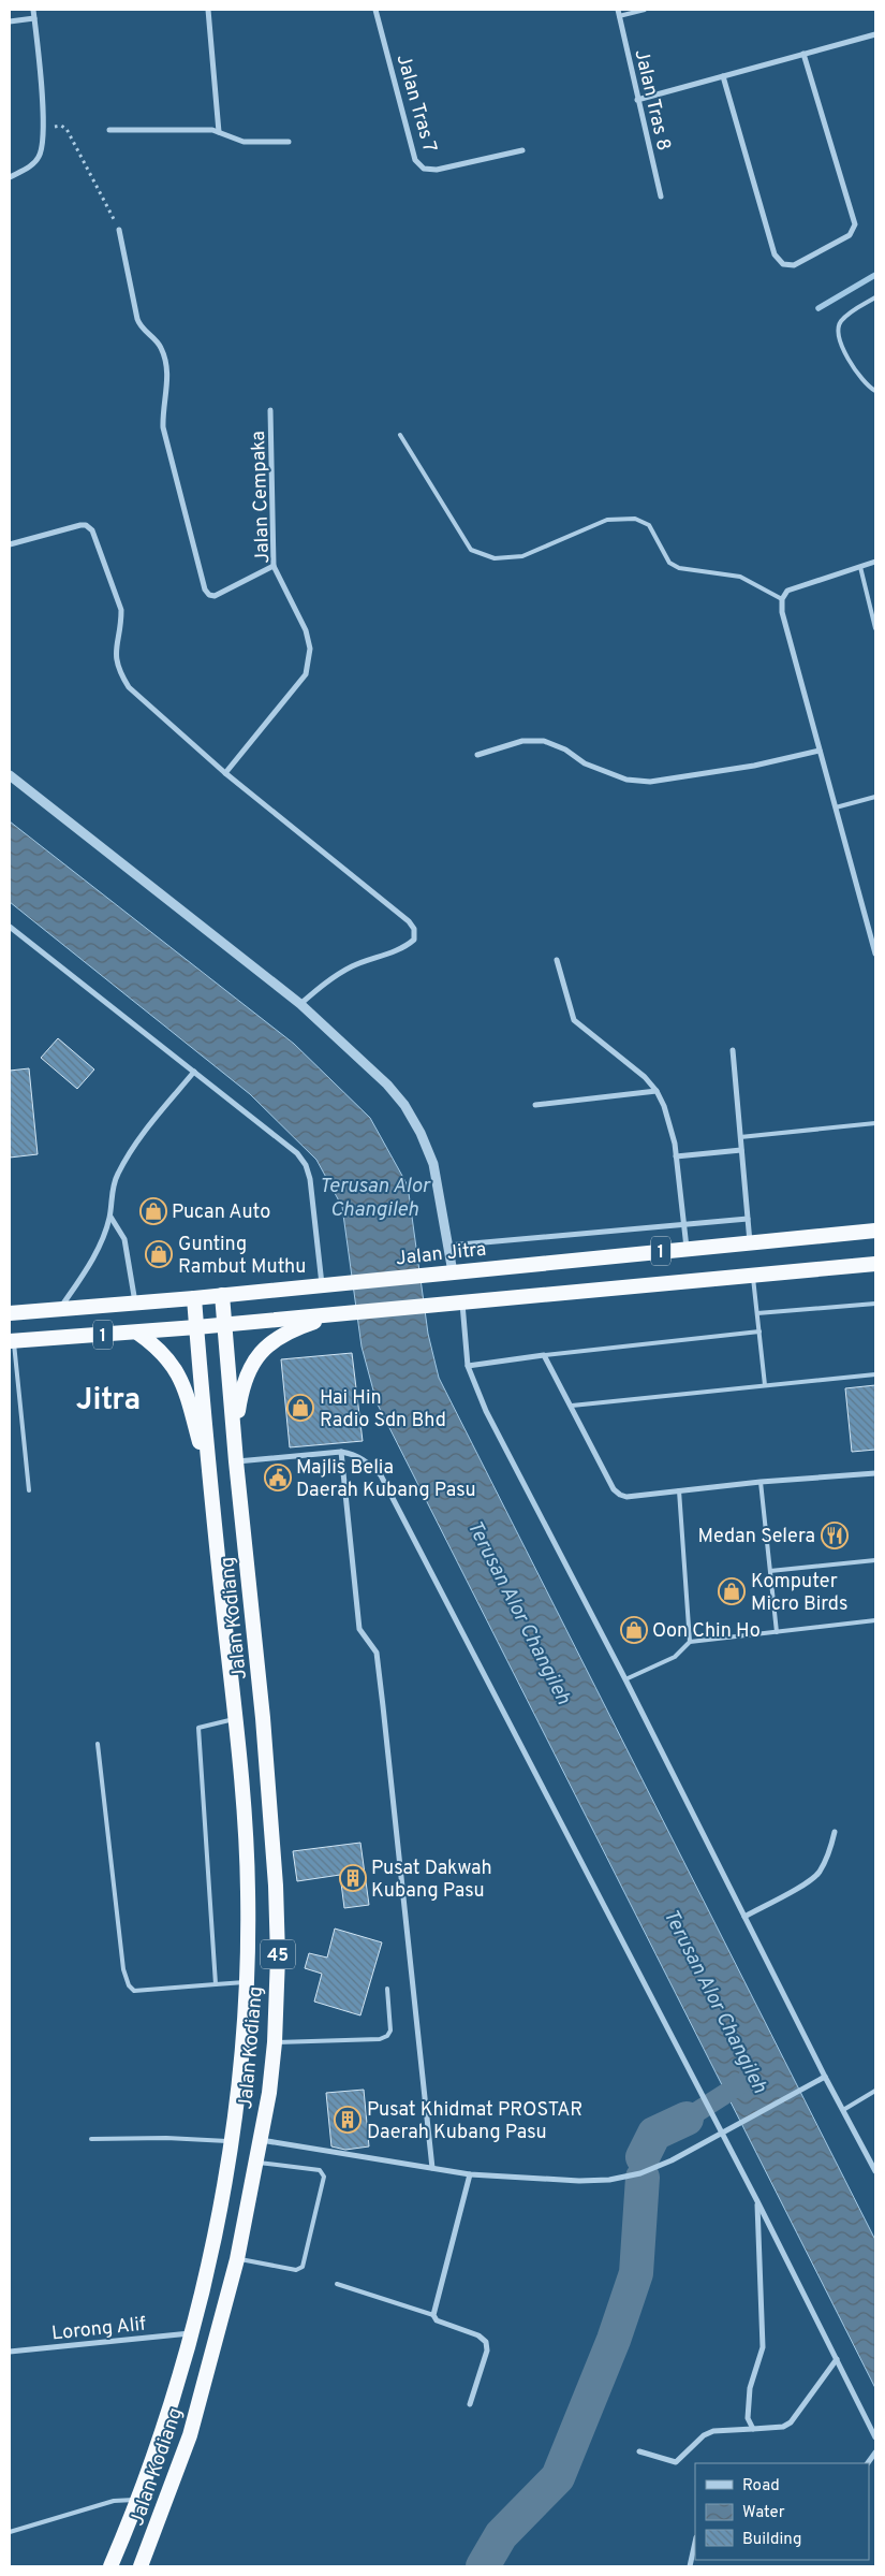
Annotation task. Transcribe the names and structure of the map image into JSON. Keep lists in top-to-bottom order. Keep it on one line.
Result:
{"streets":{"highway":["1","Jalan Jitra","Jalan Kodiang","45"],"street":["Jalan Tras 8","Jalan Tras 7","Jalan Cempaka","Lorong Alif"]},"crossings":[["1","Jalan Kodiang"],["1","45"],["Jalan Jitra","45"],["Jalan Kodiang","45"],["Jalan Kodiang","Lorong Alif"]],"districts":["Jitra"],"water":["Terusan Alor Changileh"],"places":{"shop":["Pucan Auto","Gunting Rambut Muthu","Hai Hin Radio Sdn Bhd","Komputer Micro Birds","Oon Chin Ho"],"public building":["Majlis Belia Daerah Kubang Pasu"],"restaurant":["Medan Selera"],"building":["Pusat Dakwah Kubang Pasu","Pusat Khidmat PROSTAR Daerah Kubang Pasu"]},"legend":["Road","Water","Building"]}
